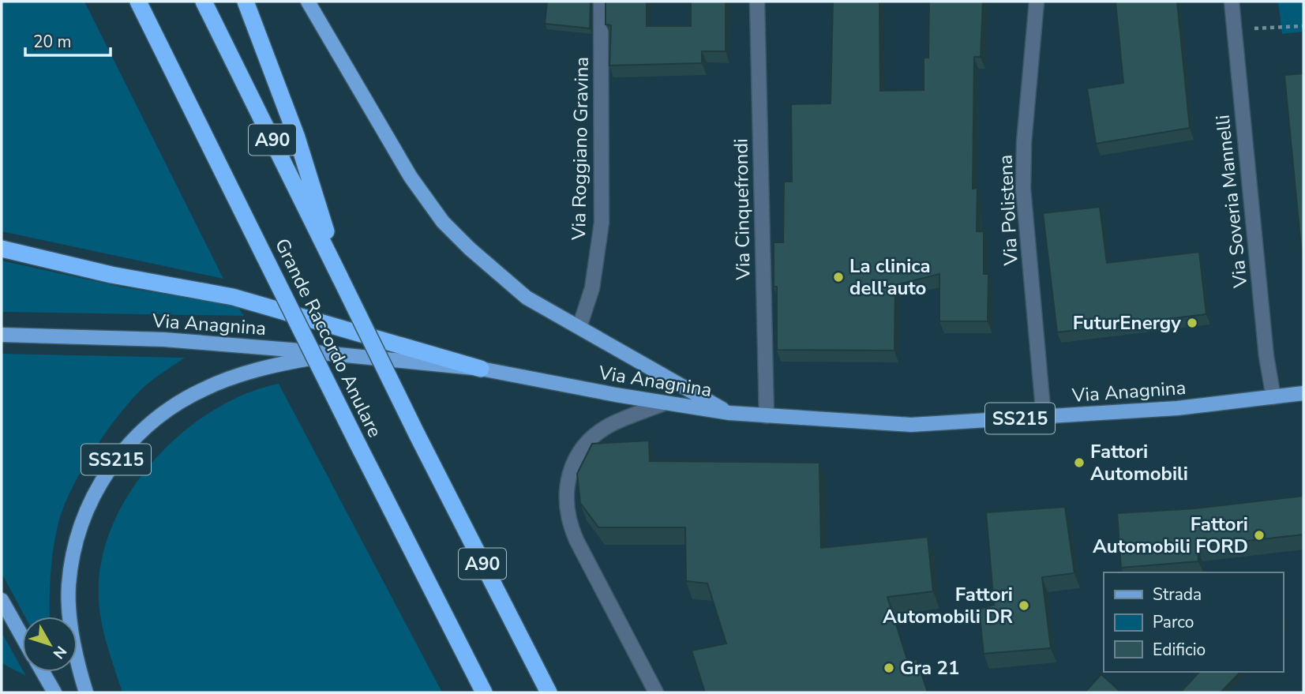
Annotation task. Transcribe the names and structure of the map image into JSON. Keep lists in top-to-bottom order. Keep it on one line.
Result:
{"streets":{"highway":["A90","Grande Raccordo Anulare"],"main road":["Via Anagnina","SS215"],"street":["Via Roggiano Gravina","Via Soveria Mannelli","Via Cinquefrondi","Via Polistena"]},"crossings":[["Via Soveria Mannelli","Via Anagnina"],["Via Cinquefrondi","Via Anagnina"],["Via Polistena","Via Anagnina"],["Via Anagnina","SS215"]],"places":["La clinica dell'auto","FuturEnergy","Fattori Automobili","Fattori Automobili FORD","Fattori Automobili DR","Gra 21"],"legend":["Strada","Parco","Edificio"],"scale_bar":"20 m","north":"bottom right"}
